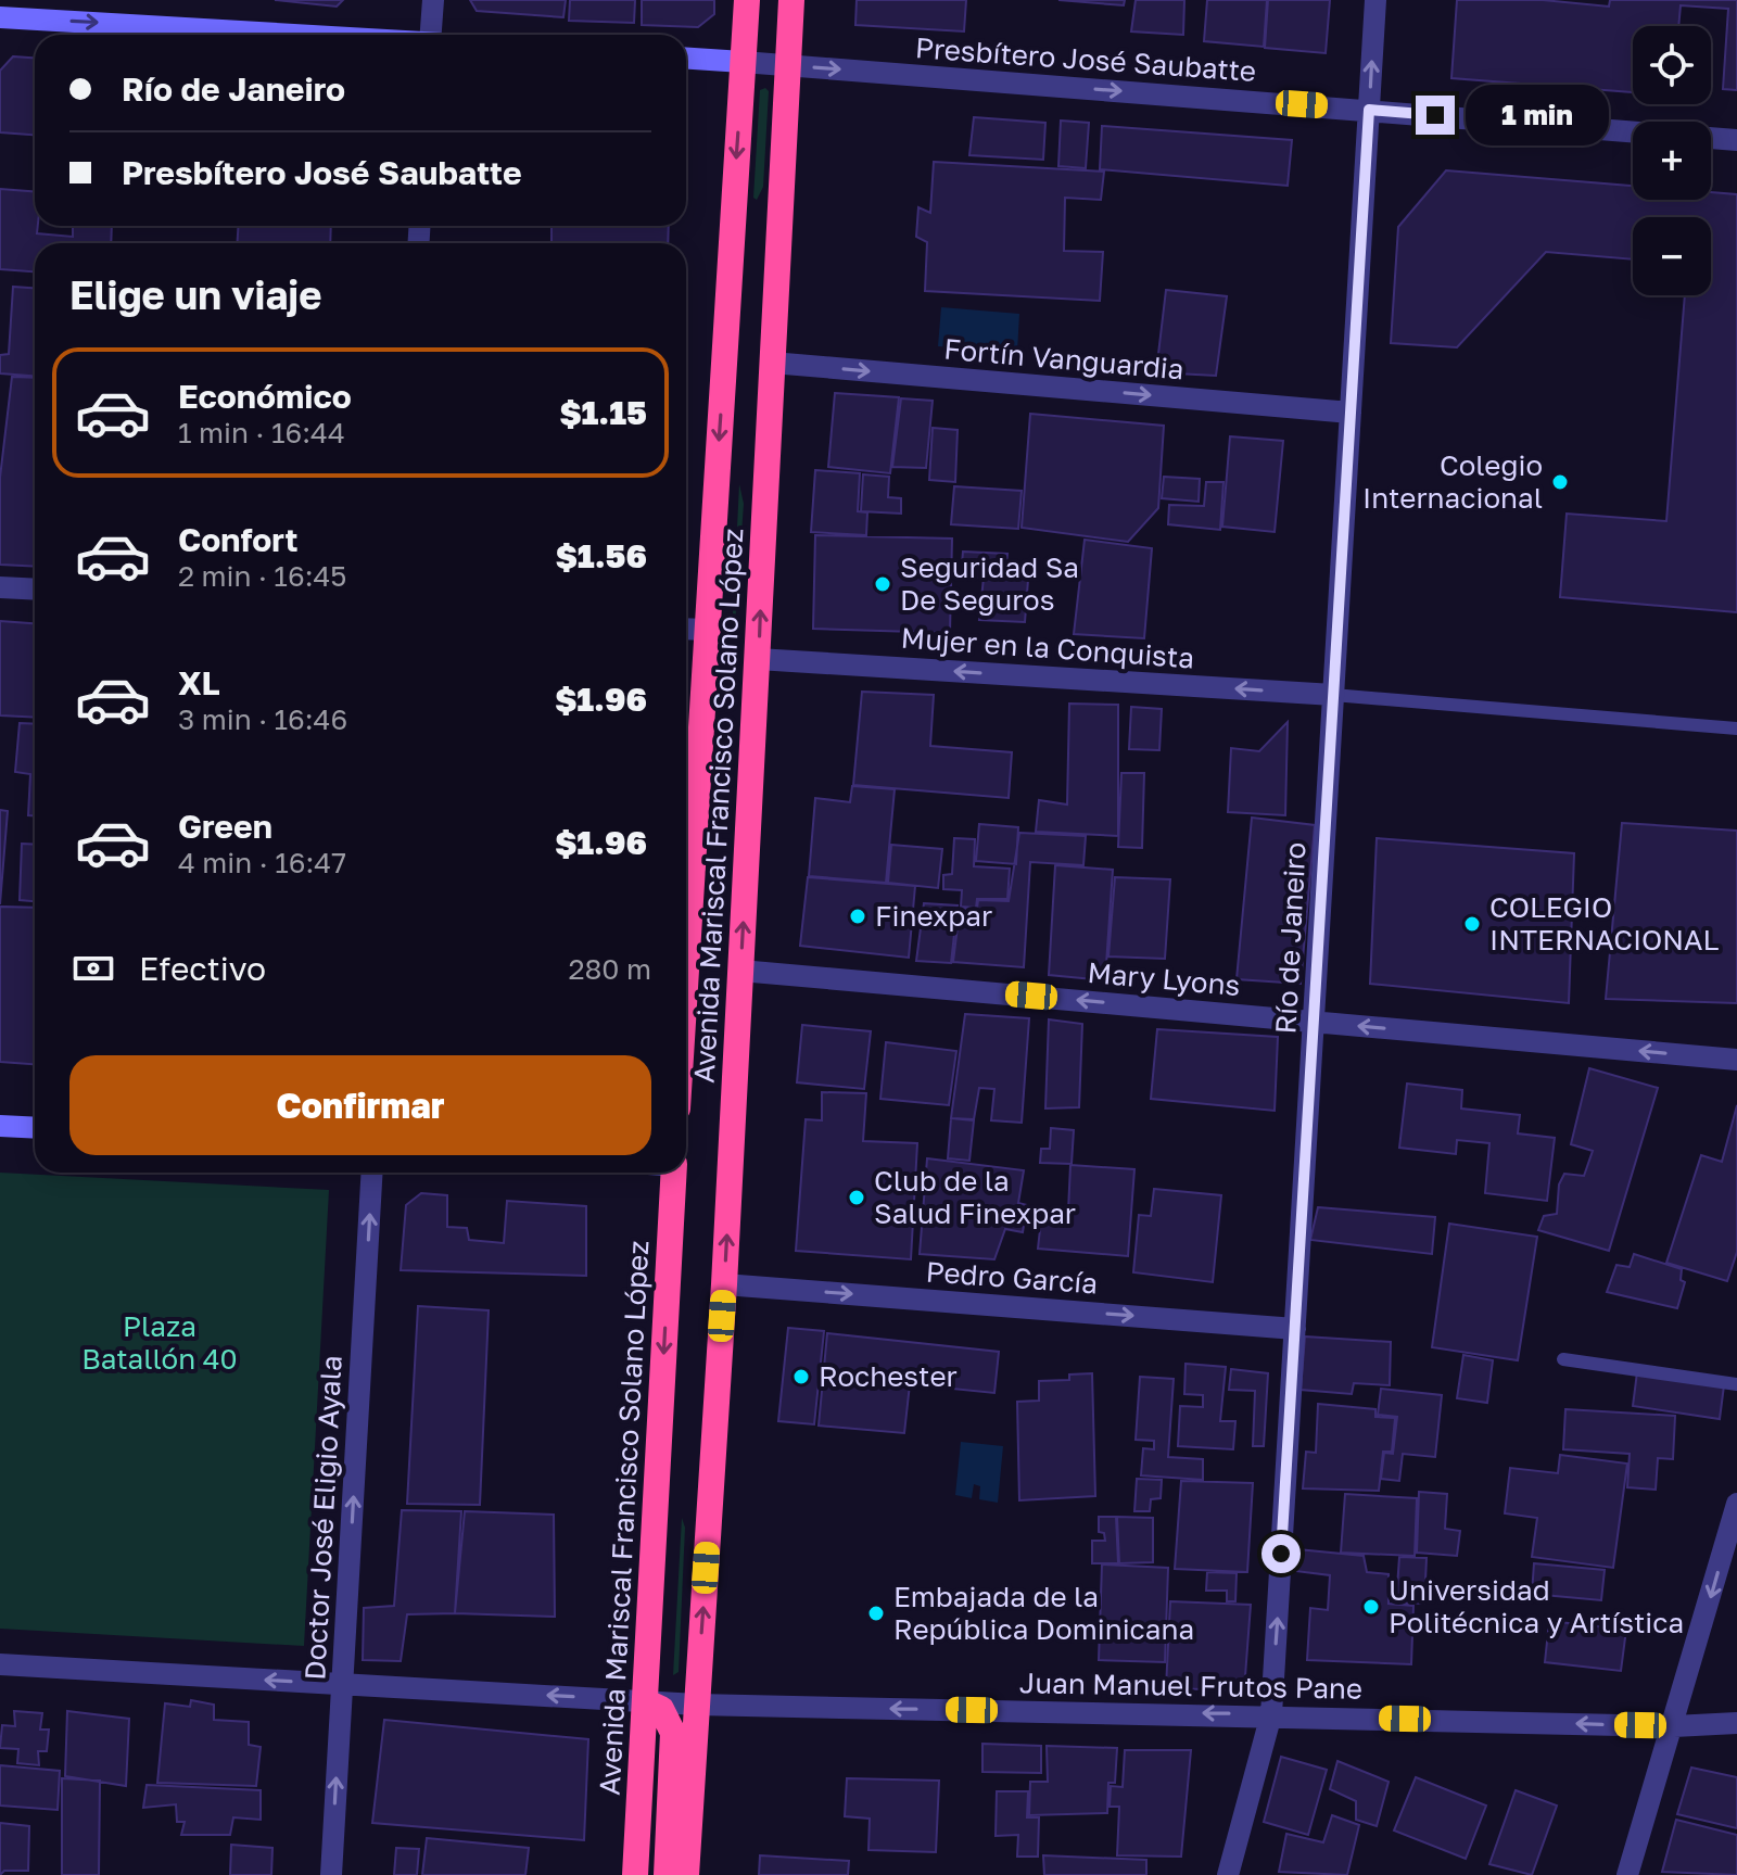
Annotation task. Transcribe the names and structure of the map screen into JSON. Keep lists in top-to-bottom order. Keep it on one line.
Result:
{"streets":{"highway":["Avenida Mariscal Francisco Solano López"],"street":["Presbítero José Saubatte","Fortín Vanguardia","Mujer en la Conquista","Río de Janeiro","Mary Lyons","Pedro García","Doctor José Eligio Ayala","Juan Manuel Frutos Pane"]},"crossings":[["Presbítero José Saubatte","Avenida Mariscal Francisco Solano López"],["Presbítero José Saubatte","Río de Janeiro"],["Fortín Vanguardia","Avenida Mariscal Francisco Solano López"],["Fortín Vanguardia","Río de Janeiro"],["Mujer en la Conquista","Avenida Mariscal Francisco Solano López"],["Mujer en la Conquista","Río de Janeiro"],["Avenida Mariscal Francisco Solano López","Mary Lyons"],["Avenida Mariscal Francisco Solano López","Pedro García"],["Avenida Mariscal Francisco Solano López","Juan Manuel Frutos Pane"],["Río de Janeiro","Mary Lyons"],["Río de Janeiro","Pedro García"],["Río de Janeiro","Juan Manuel Frutos Pane"],["Doctor José Eligio Ayala","Juan Manuel Frutos Pane"]],"one_way":["Presbítero José Saubatte","Fortín Vanguardia","Mujer en la Conquista","Mary Lyons","Pedro García","Doctor José Eligio Ayala","Juan Manuel Frutos Pane"],"parks":["Plaza Batallón 40"],"places":["Colegio Internacional","Seguridad Sa De Seguros","Finexpar","COLEGIO INTERNACIONAL","Club de la Salud Finexpar","Rochester","Universidad Politécnica y Artística","Embajada de la República Dominicana"],"page":{"map_buttons":["+","−"],"banner":["Río de Janeiro","Presbítero José Saubatte"],"bubble":"1 min","heading":"Elige un viaje","list":[{"name":"Económico","note":"1 min · 16:44","value":"$1.15"},{"name":"Confort","note":"2 min · 16:45","value":"$1.56"},{"name":"XL","note":"3 min · 16:46","value":"$1.96"},{"name":"Green","note":"4 min · 16:47","value":"$1.96"}],"pay":["Efectivo","280 m"],"buttons":"Confirmar"}}
